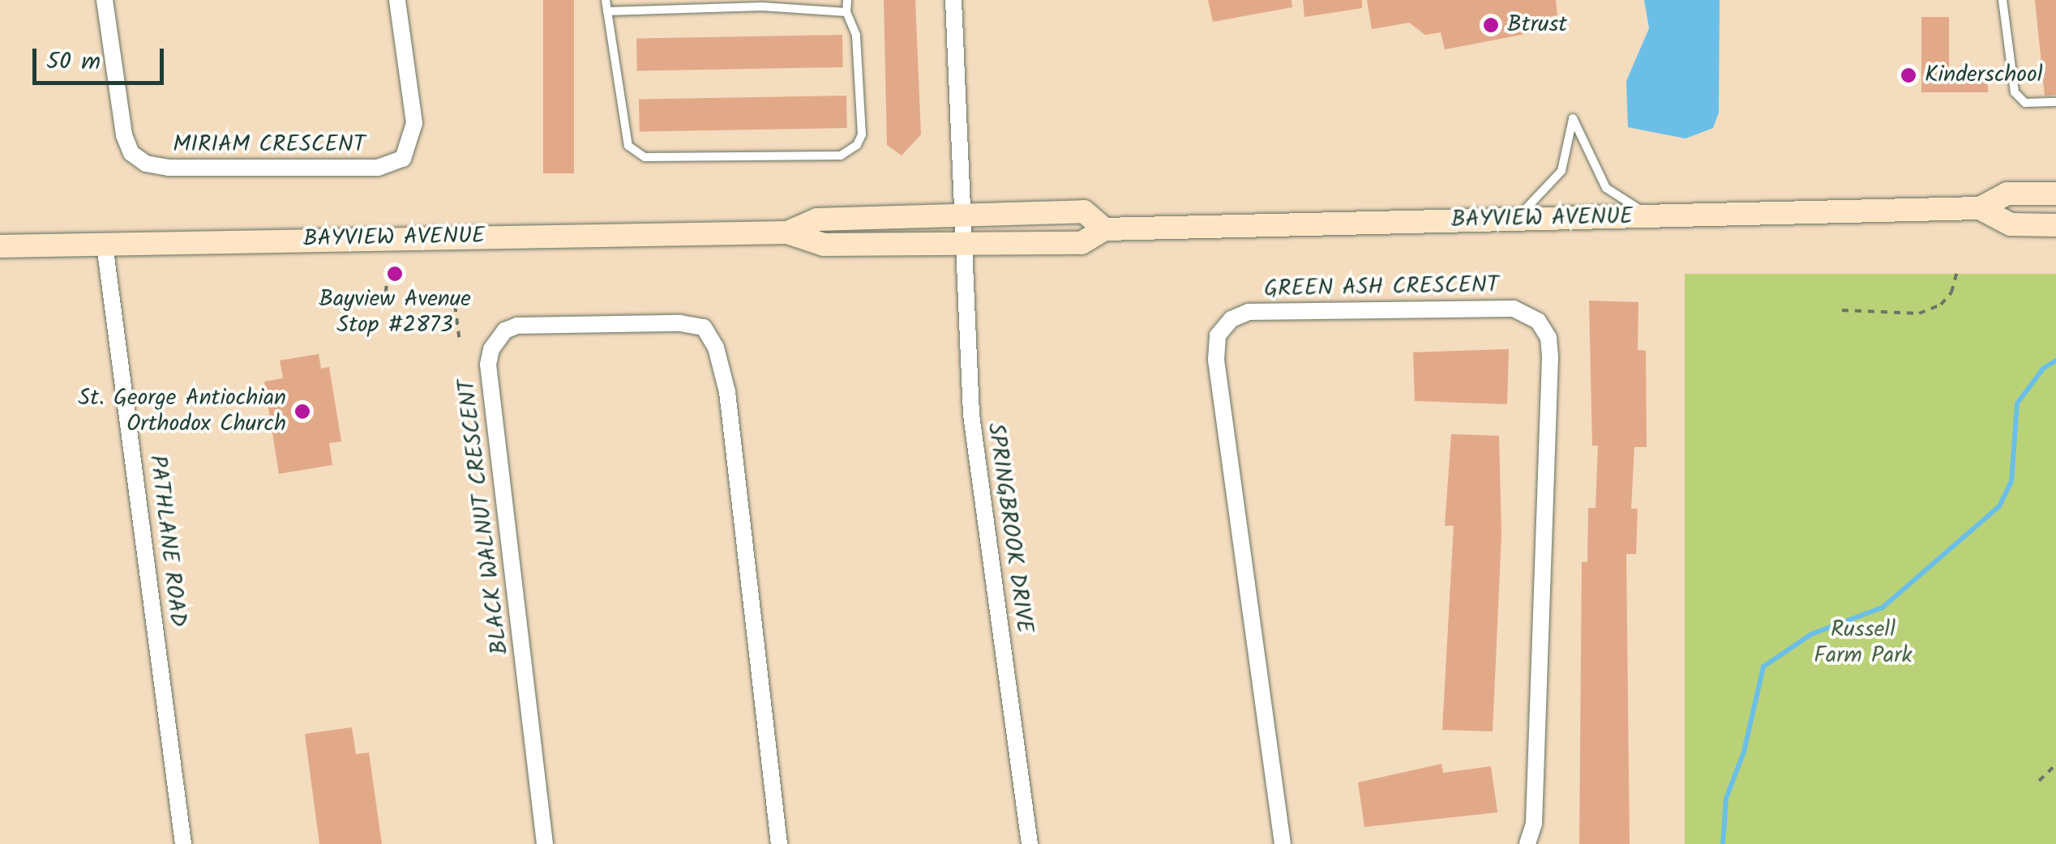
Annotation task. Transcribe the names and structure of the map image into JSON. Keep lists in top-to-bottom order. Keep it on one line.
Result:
{"streets":{"main road":["BAYVIEW AVENUE"],"street":["MIRIAM CRESCENT","GREEN ASH CRESCENT","BLACK WALNUT CRESCENT","SPRINGBROOK DRIVE","PATHLANE ROAD"]},"crossings":[["BAYVIEW AVENUE","SPRINGBROOK DRIVE"],["BAYVIEW AVENUE","PATHLANE ROAD"]],"parks":["Russell Farm Park"],"places":["Btrust","Kinderschool","Bayview Avenue Stop #2873","St. George Antiochian Orthodox Church"],"scale_bar":"50 m"}
